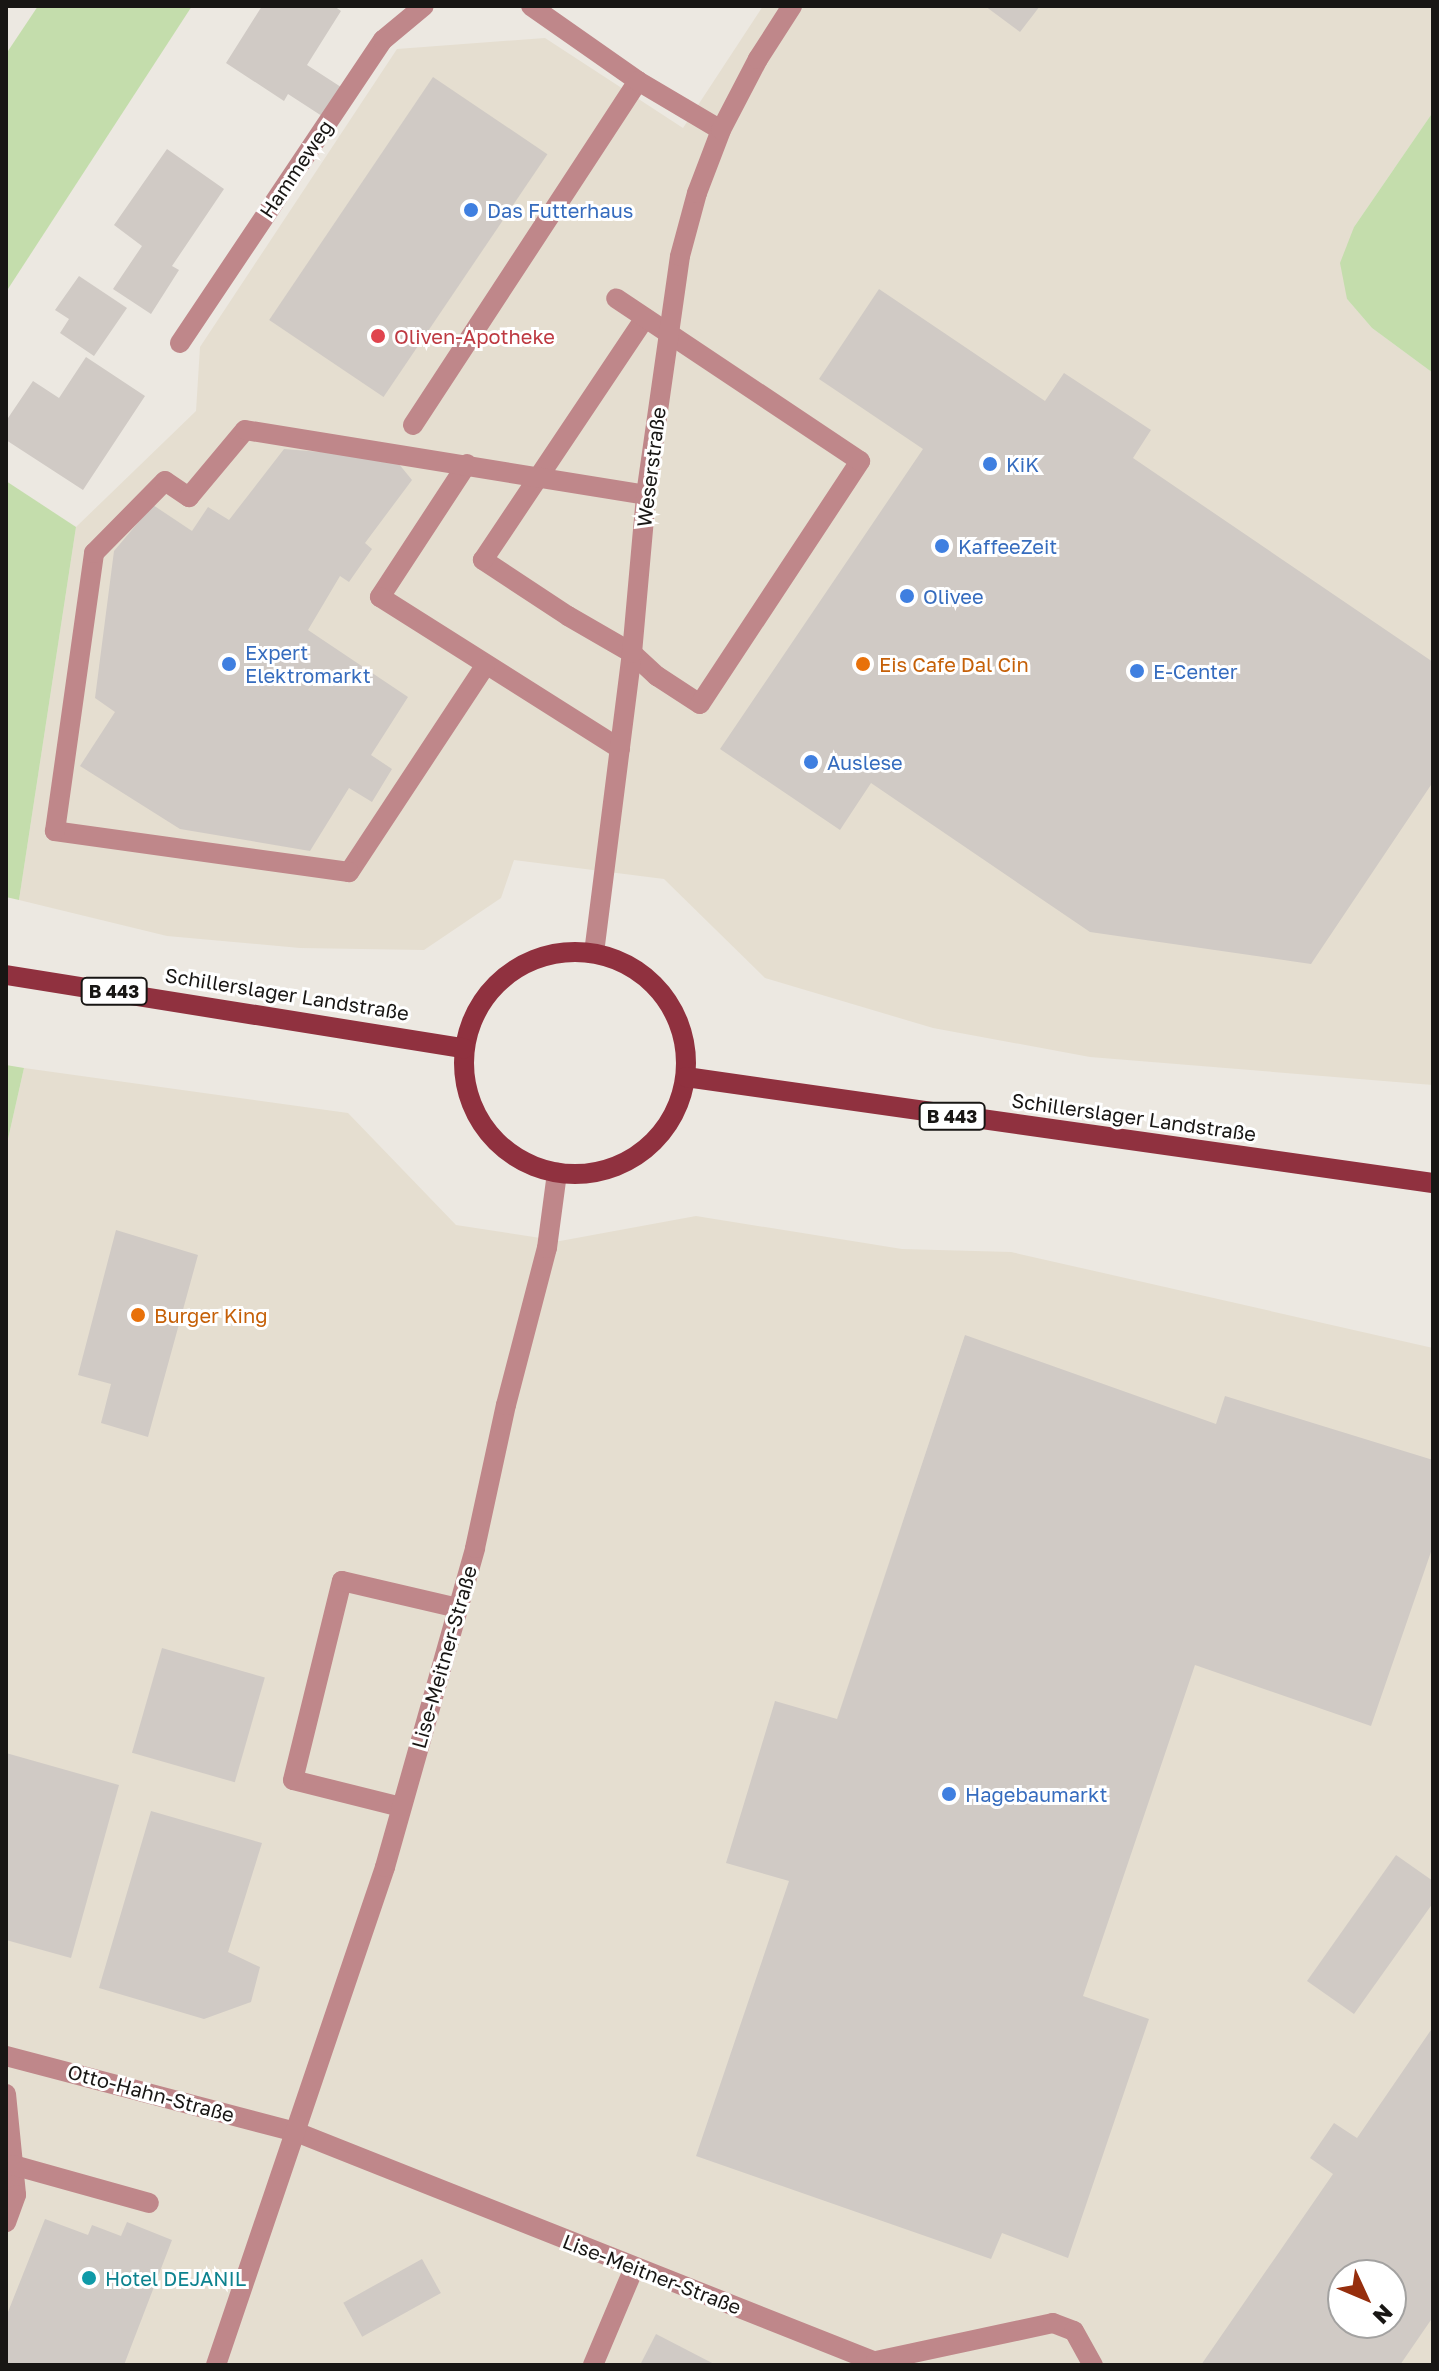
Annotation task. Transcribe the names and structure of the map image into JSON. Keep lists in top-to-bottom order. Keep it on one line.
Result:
{"streets":{"main road":["B 443","Schillerslager Landstraße"],"street":["Hammeweg","Weserstraße","Lise-Meitner-Straße","Otto-Hahn-Straße"]},"crossings":[["Weserstraße","Schillerslager Landstraße"],["Weserstraße","Lise-Meitner-Straße"],["Schillerslager Landstraße","Lise-Meitner-Straße"],["Lise-Meitner-Straße","Otto-Hahn-Straße"]],"places":["Das Futterhaus","Oliven-Apotheke","KiK","KaffeeZeit","Olivee","Expert Elektromarkt","Eis Cafe Dal Cin","E-Center","Auslese","Burger King","Hagebaumarkt","Hotel DEJANIL"],"north":"bottom right"}
